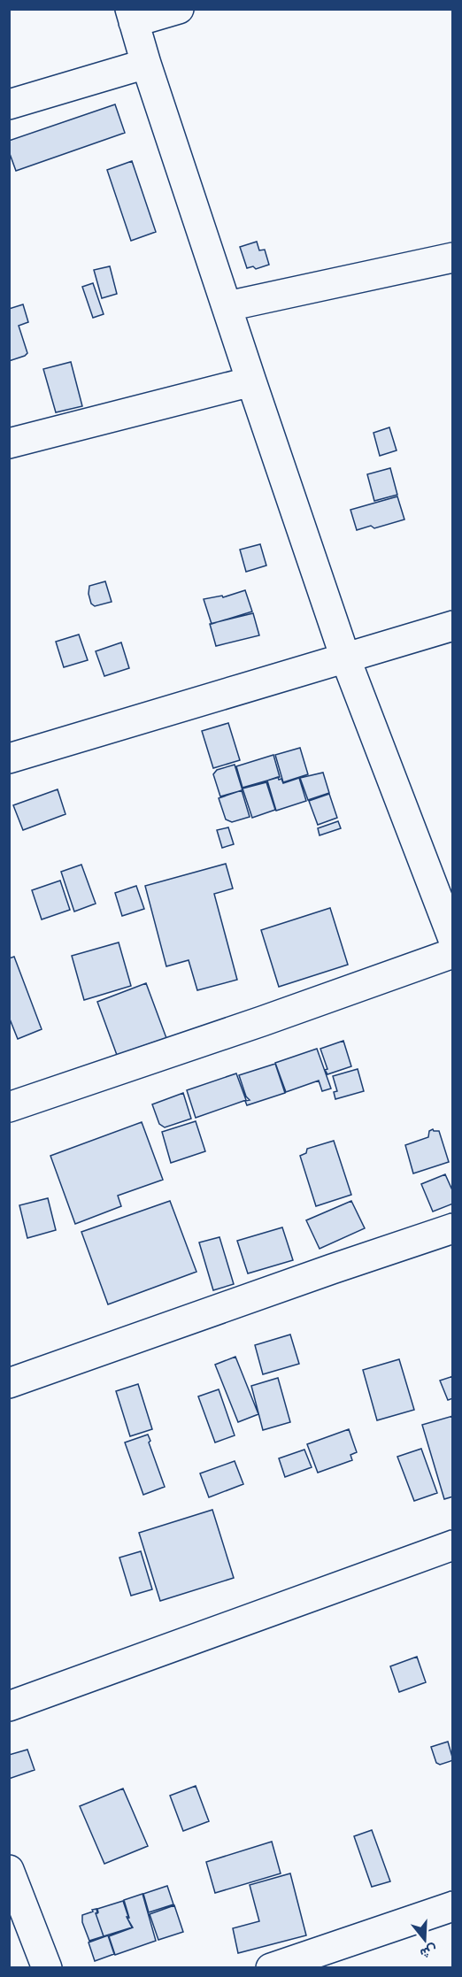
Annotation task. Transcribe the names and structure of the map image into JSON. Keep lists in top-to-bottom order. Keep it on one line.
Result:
{"north":"bottom"}
